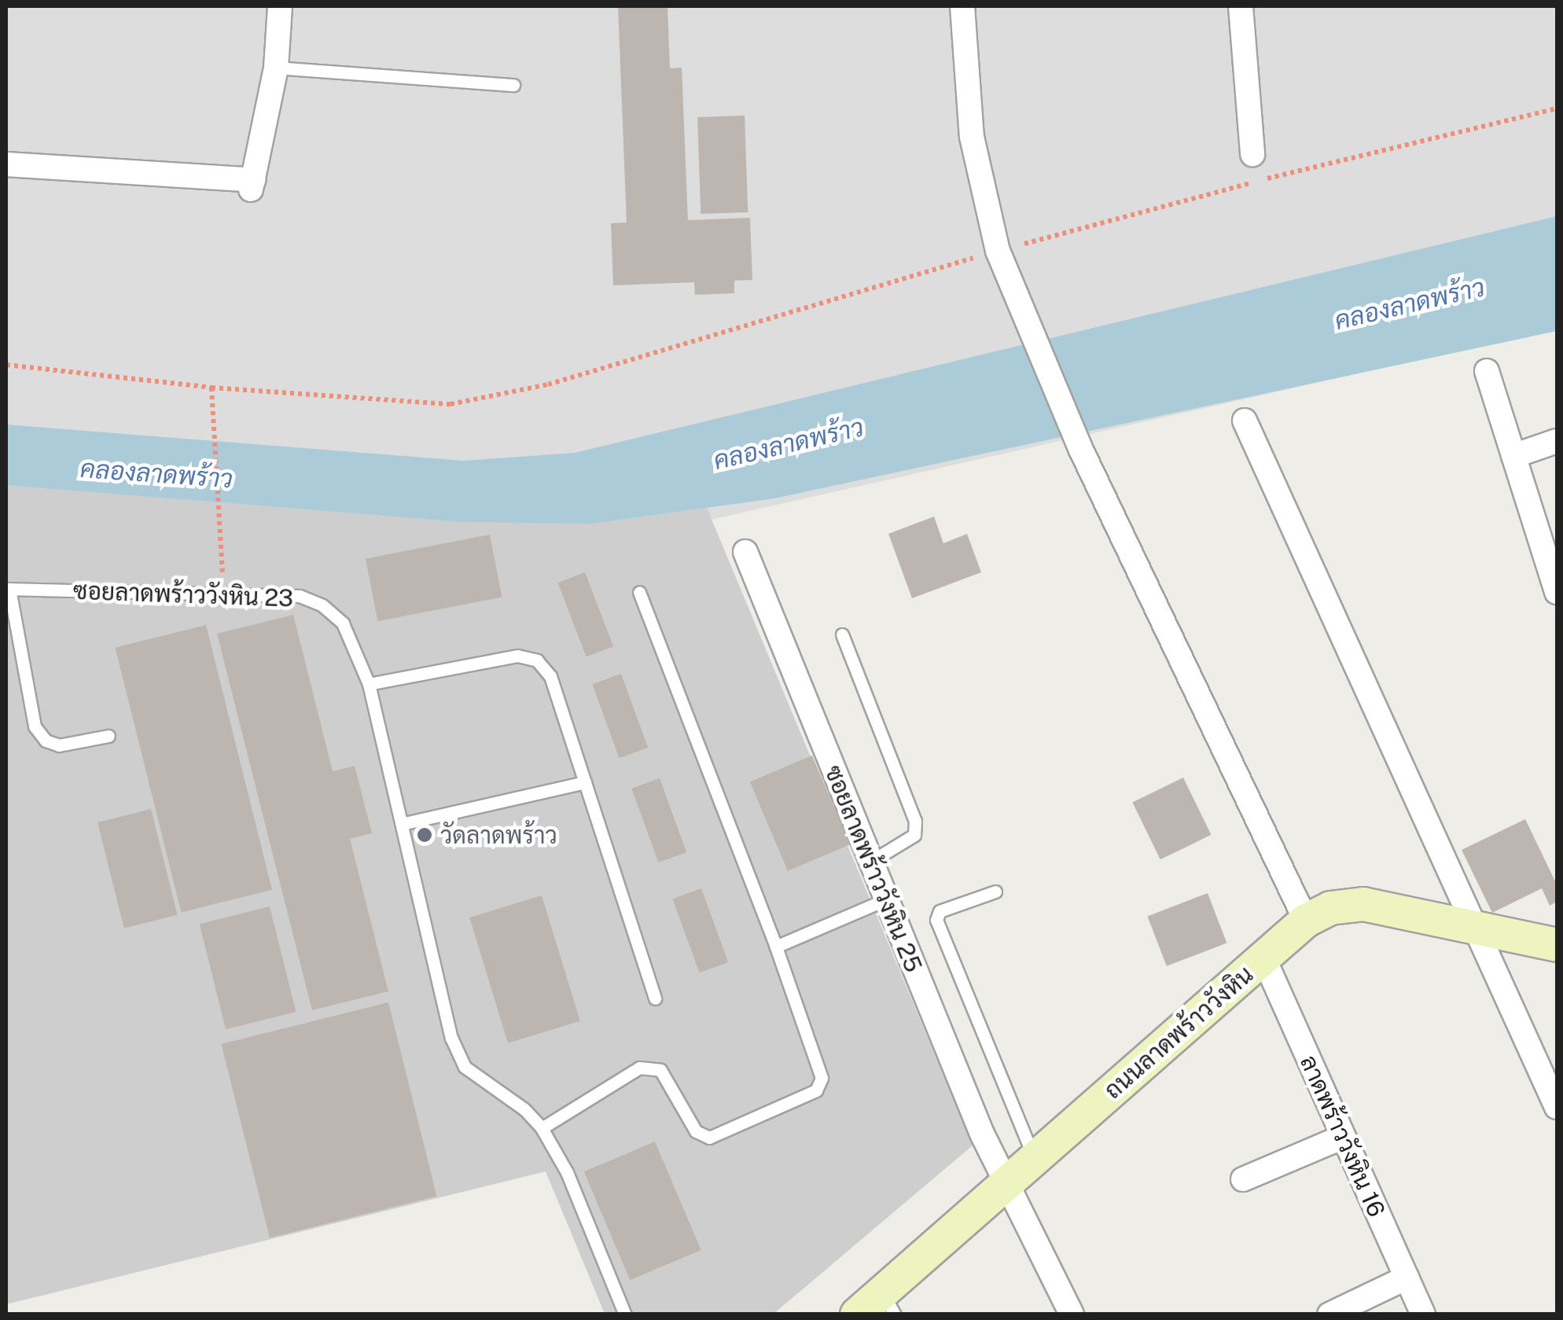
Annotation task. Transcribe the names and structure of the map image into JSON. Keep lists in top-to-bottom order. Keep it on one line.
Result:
{"streets":{"main road":["ถนนลาดพร้าววังหิน"],"street":["ซอยลาดพร้าววังหิน 25","ลาดพร้าววังหิน 16"],"lane":["ซอยลาดพร้าววังหิน 23"]},"crossings":[["ซอยลาดพร้าววังหิน 25","ถนนลาดพร้าววังหิน"],["ถนนลาดพร้าววังหิน","ลาดพร้าววังหิน 16"]],"water":["คลองลาดพร้าว"],"places":["วัดลาดพร้าว"]}
